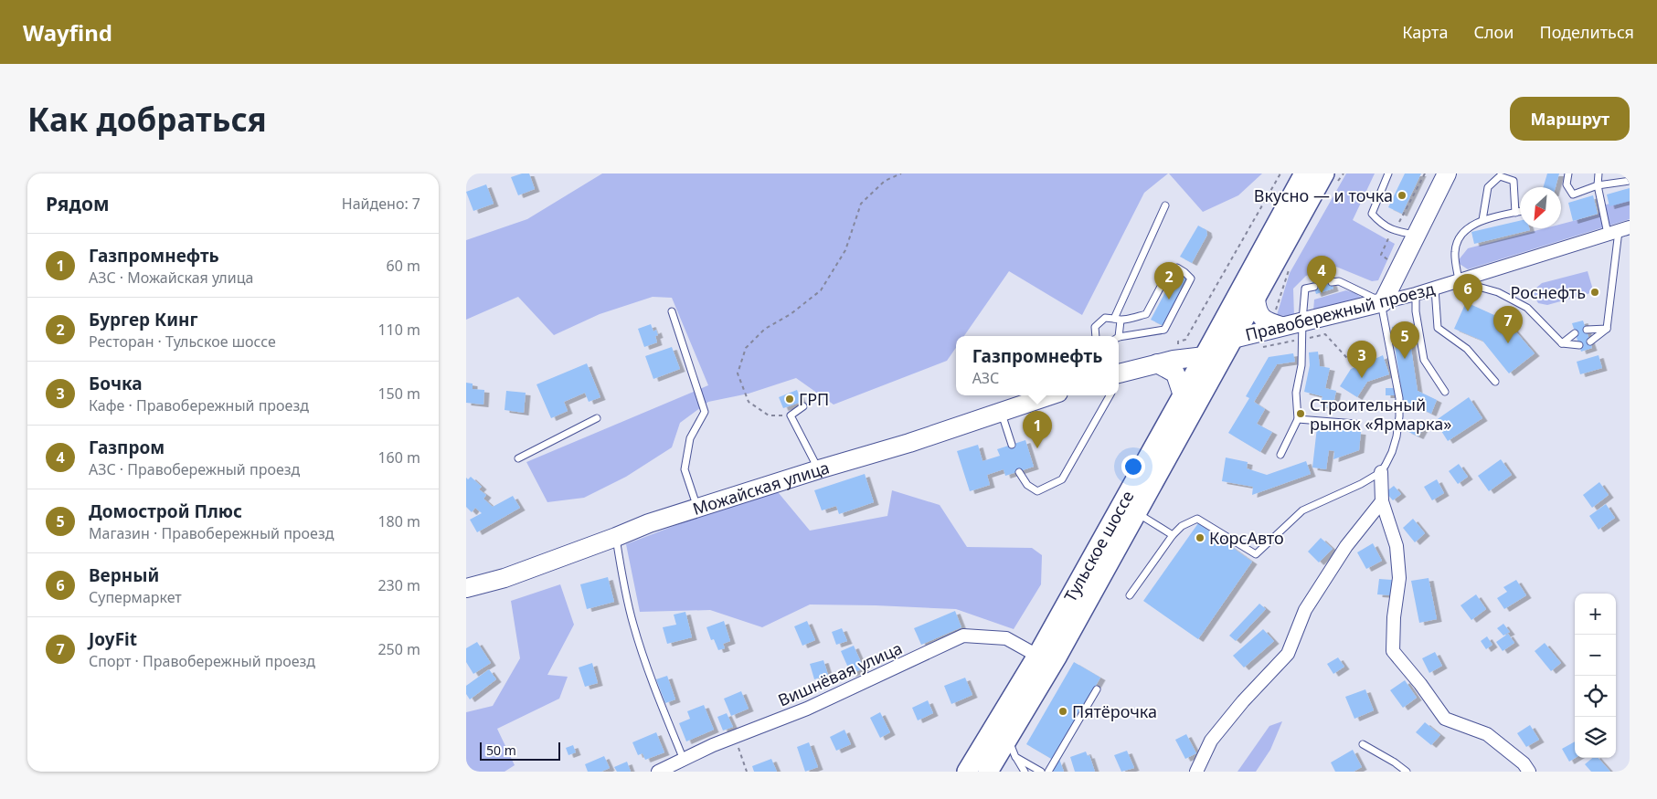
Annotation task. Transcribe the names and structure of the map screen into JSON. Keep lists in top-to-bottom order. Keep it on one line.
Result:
{"streets":{"main road":["Тульское шоссе"],"street":["Правобережный проезд","Можайская улица","Вишнёвая улица"]},"crossings":[["Правобережный проезд","Тульское шоссе"],["Тульское шоссе","Вишнёвая улица"]],"places":["Вкусно — и точка","Роснефть","ГРП","Строительный рынок «Ярмарка»","КорсАвто","Пятёрочка"],"scale_bar":"50 m","north":"bottom left","page":{"header":"Wayfind","nav":["Карта","Слои","Поделиться"],"buttons":"Маршрут","title":"Как добраться","heading":["Рядом","Найдено: 7"],"list":[{"mark":"1","name":"Газпромнефть","note":"АЗС · Можайская улица","value":"60 m"},{"mark":"2","name":"Бургер Кинг","note":"Ресторан · Тульское шоссе","value":"110 m"},{"mark":"3","name":"Бочка","note":"Кафе · Правобережный проезд","value":"150 m"},{"mark":"4","name":"Газпром","note":"АЗС · Правобережный проезд","value":"160 m"},{"mark":"5","name":"Домострой Плюс","note":"Магазин · Правобережный проезд","value":"180 m"},{"mark":"6","name":"Верный","note":"Супермаркет","value":"230 m"},{"mark":"7","name":"JoyFit","note":"Спорт · Правобережный проезд","value":"250 m"}],"pins":["4","2","6","7","5","3","1"],"popup":["Газпромнефть","АЗС"],"map_buttons":["+","−"],"scale":"50 m"}}
